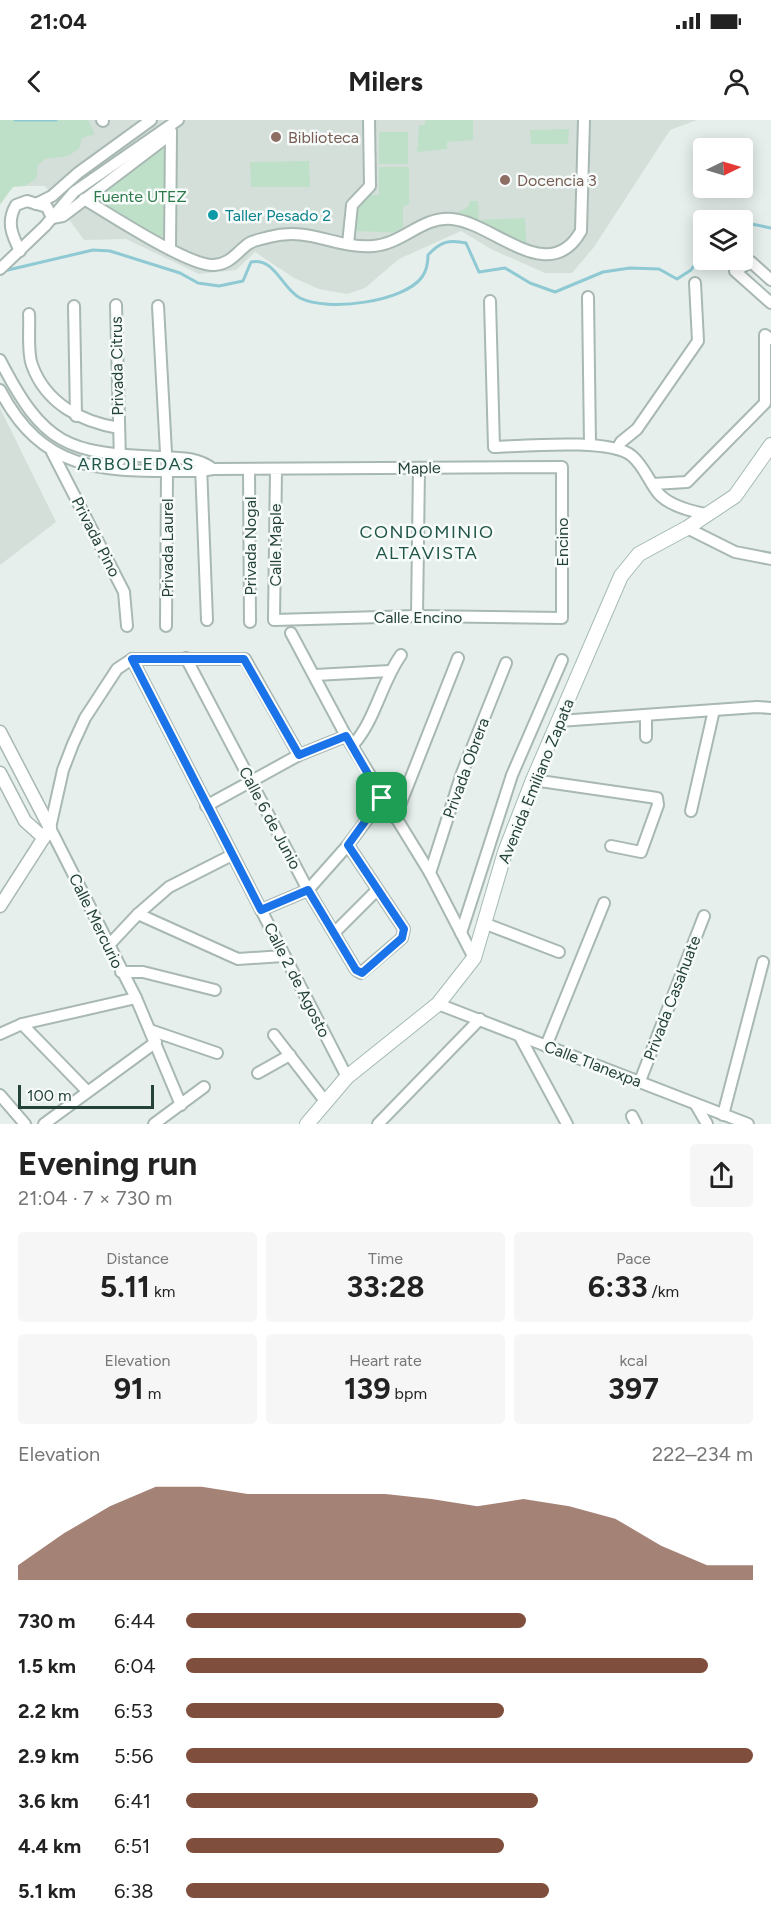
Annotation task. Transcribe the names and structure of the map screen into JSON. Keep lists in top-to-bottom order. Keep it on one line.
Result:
{"streets":{"main road":["Avenida Emiliano Zapata"],"street":["Privada Citrus","Maple","Privada Pino","Encino","Calle Maple","Privada Nogal","Privada Laurel","Calle Encino","Privada Obrera","Calle 6 de Junio","Calle Mercurio","Calle 2 de Agosto","Privada Casahuate","Calle Tlanexpa"]},"crossings":[["Maple","Encino"],["Maple","Calle Maple"],["Maple","Privada Nogal"],["Encino","Calle Encino"],["Calle Maple","Calle Encino"],["Avenida Emiliano Zapata","Calle 2 de Agosto"],["Avenida Emiliano Zapata","Calle Tlanexpa"],["Privada Casahuate","Calle Tlanexpa"]],"districts":["ARBOLEDAS","CONDOMINIO ALTAVISTA"],"parks":["Fuente UTEZ"],"places":["Biblioteca","Docencia 3","Taller Pesado 2"],"scale_bar":"100 m","north":"right","page":{"status":"21:04","header":"Milers","scale":"100 m","heading":["Evening run","21:04 · 7 × 730 m"],"stats":[["Distance","5.11 km"],["Time","33:28"],["Pace","6:33 /km"],["Elevation","91 m"],["Heart rate","139 bpm"],["kcal","397"]],"chart":["Elevation","222–234 m"],"list":[{"name":"730 m","note":"6:44"},{"name":"1.5 km","note":"6:04"},{"name":"2.2 km","note":"6:53"},{"name":"2.9 km","note":"5:56"},{"name":"3.6 km","note":"6:41"},{"name":"4.4 km","note":"6:51"},{"name":"5.1 km","note":"6:38"}]}}
